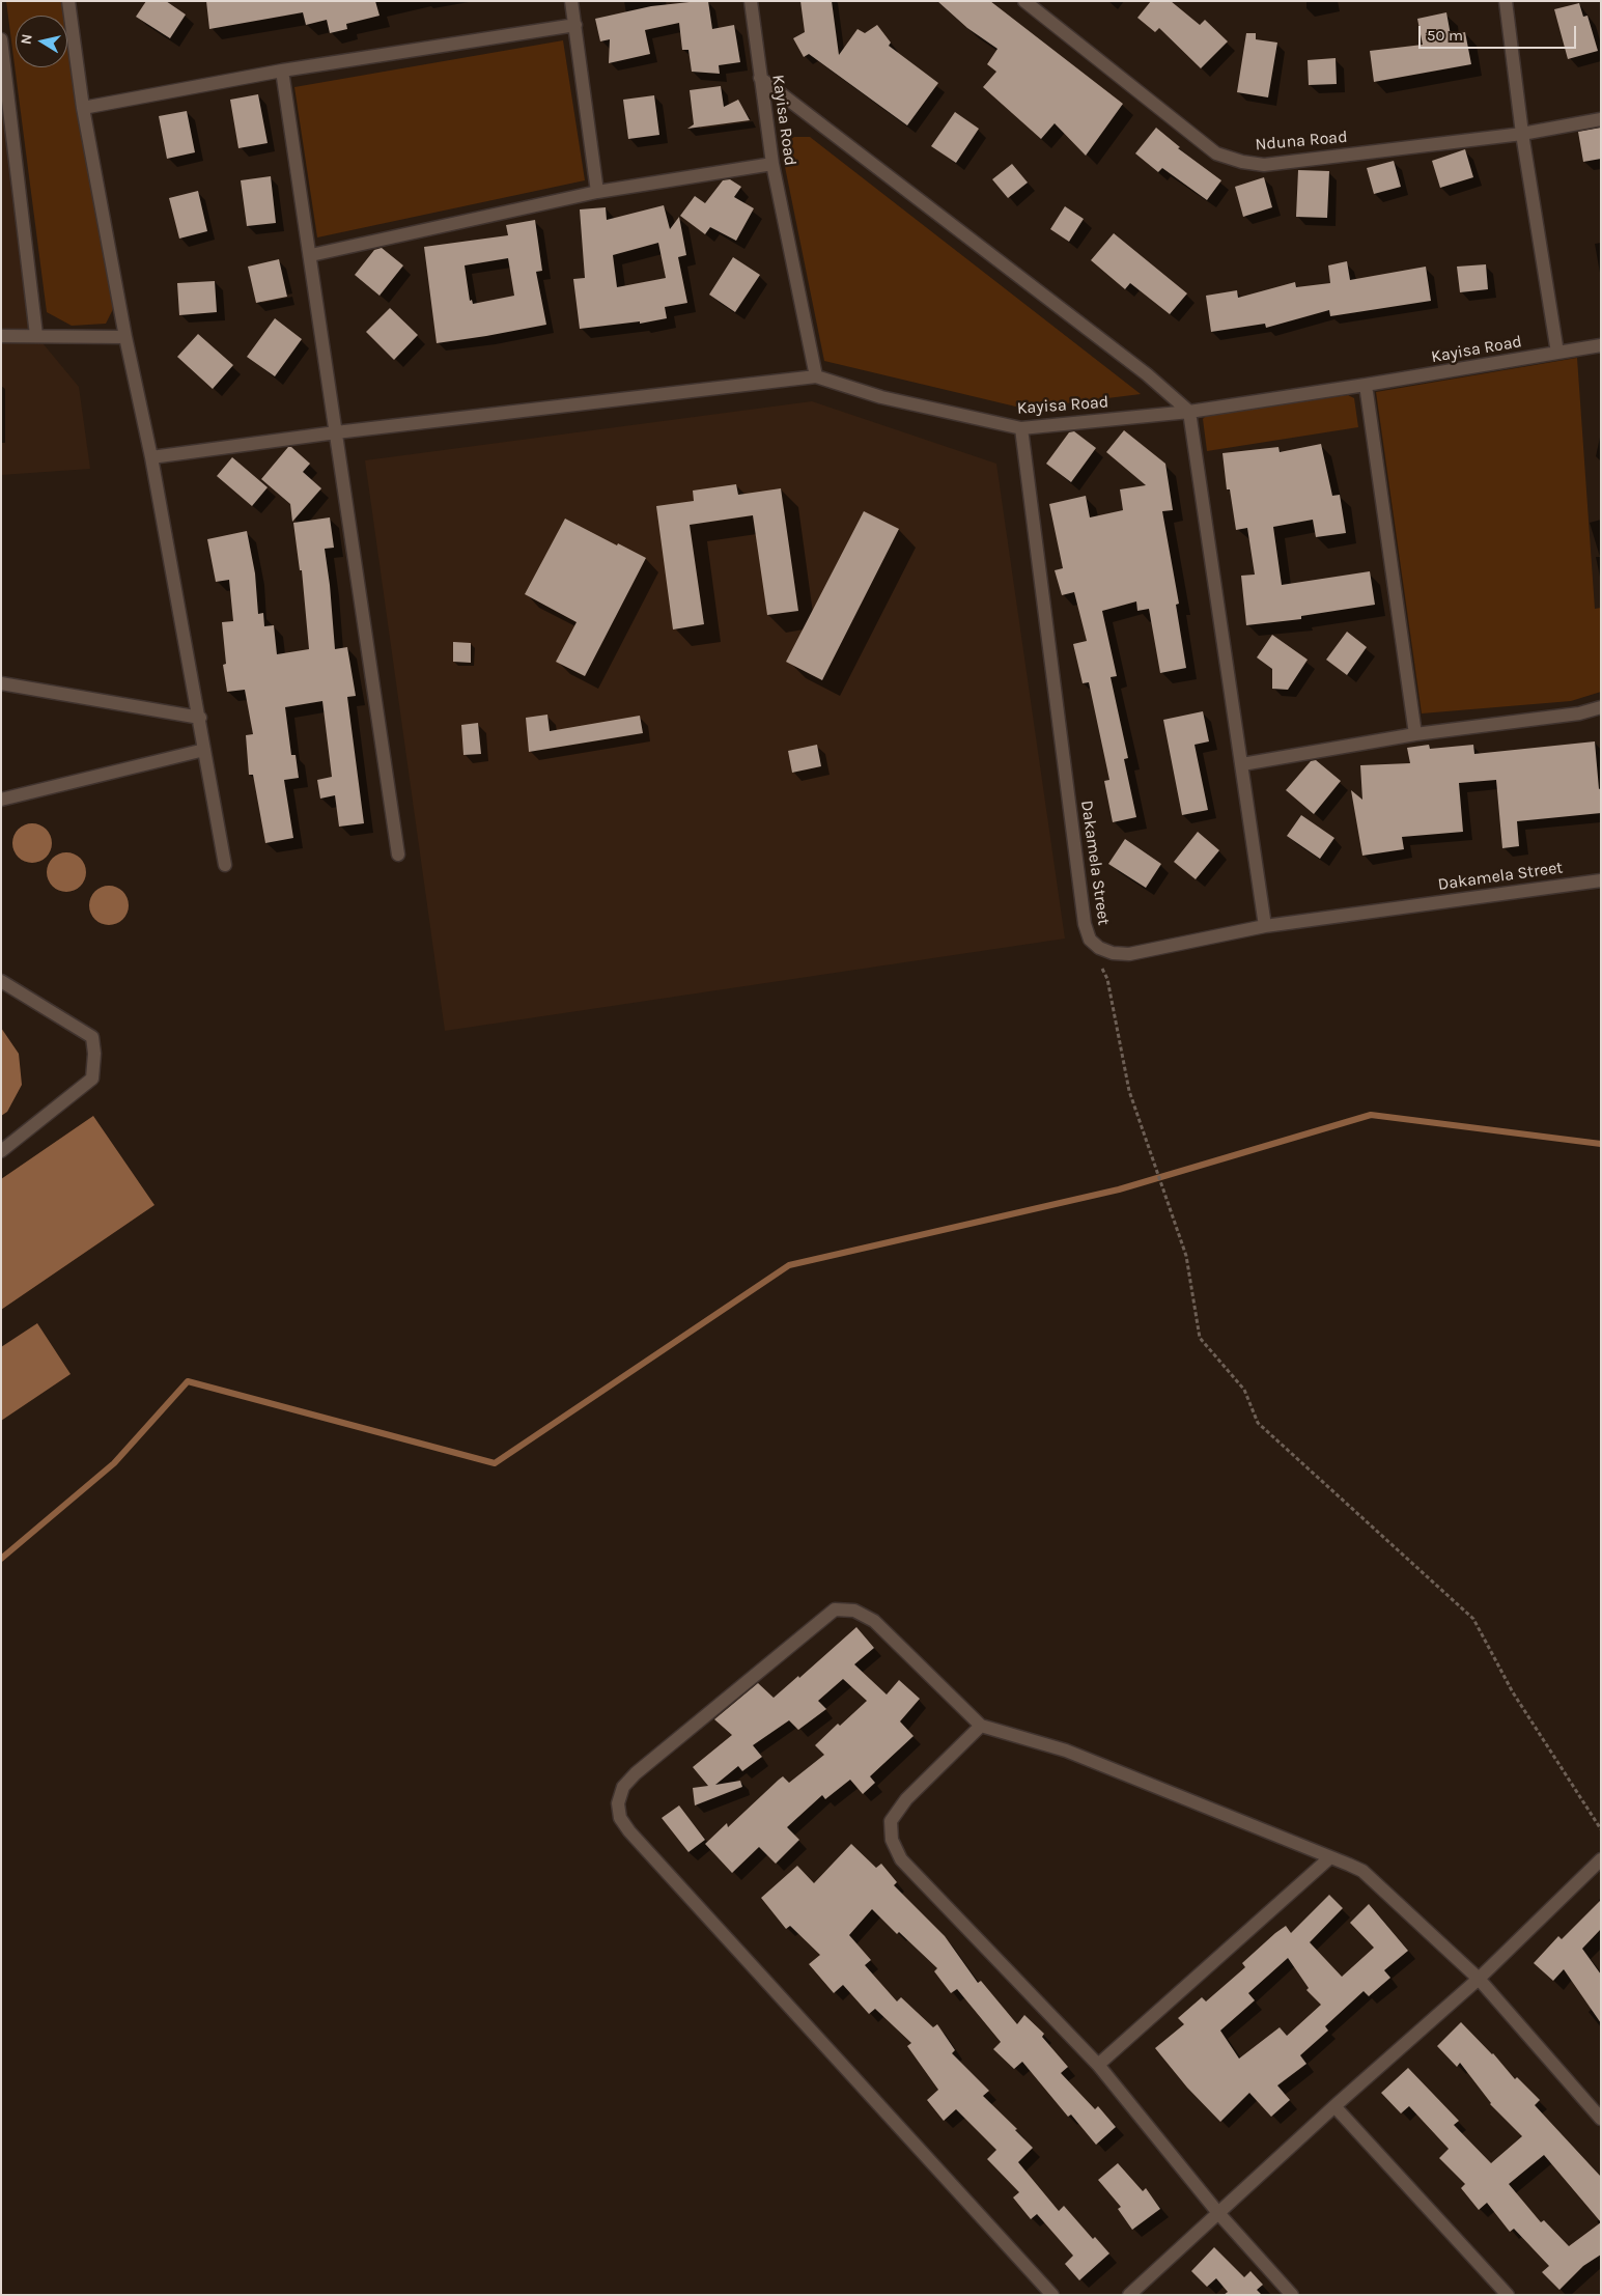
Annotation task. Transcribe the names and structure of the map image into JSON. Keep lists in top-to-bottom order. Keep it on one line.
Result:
{"streets":{"street":["Kayisa Road","Nduna Road","Dakamela Street"]},"crossings":[["Kayisa Road","Dakamela Street"]],"scale_bar":"50 m","north":"left"}
